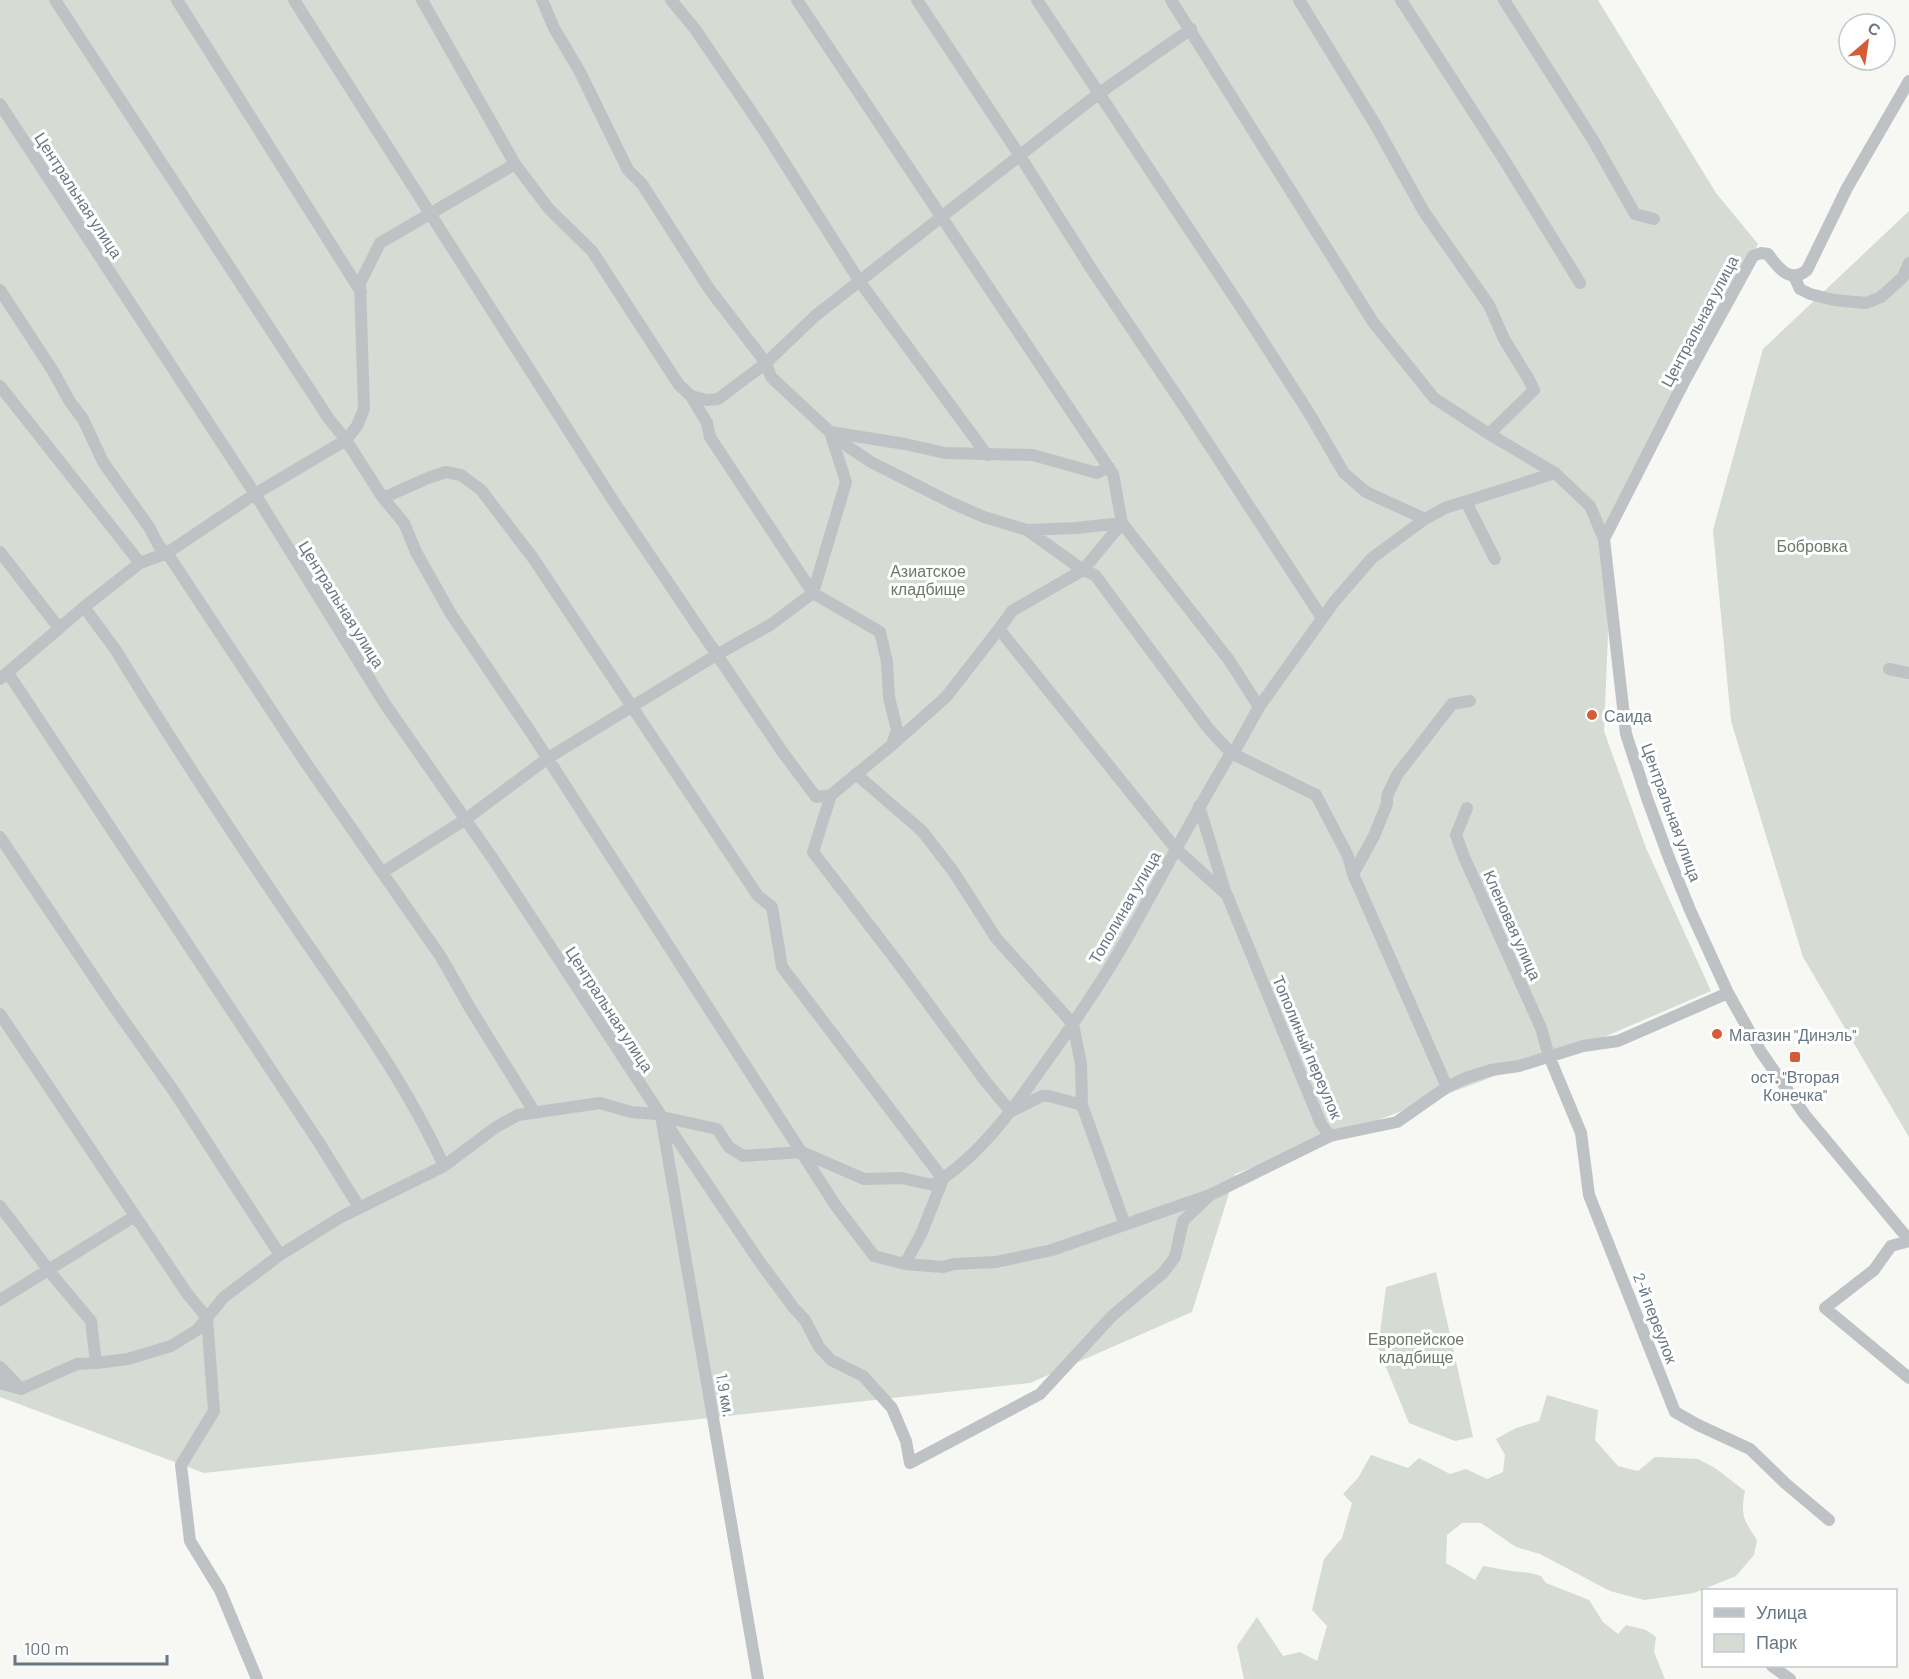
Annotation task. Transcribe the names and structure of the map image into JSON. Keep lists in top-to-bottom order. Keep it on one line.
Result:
{"streets":{"street":["Центральная улица","Тополиная улица","Кленовая улица","Тополиный переулок","2-й переулок","1.9 км."]},"crossings":[["Центральная улица","Тополиный переулок"],["Центральная улица","1.9 км."],["Тополиная улица","Тополиный переулок"],["Кленовая улица","2-й переулок"]],"parks":["Бобровка","Азиатское кладбище","Европейское кладбище"],"places":{"other":["Саида","Магазин \"Динэль\""],"transit":["ост. \"Вторая Конечка\""]},"legend":["Улица","Парк"],"scale_bar":"100 m","north":"top right"}
